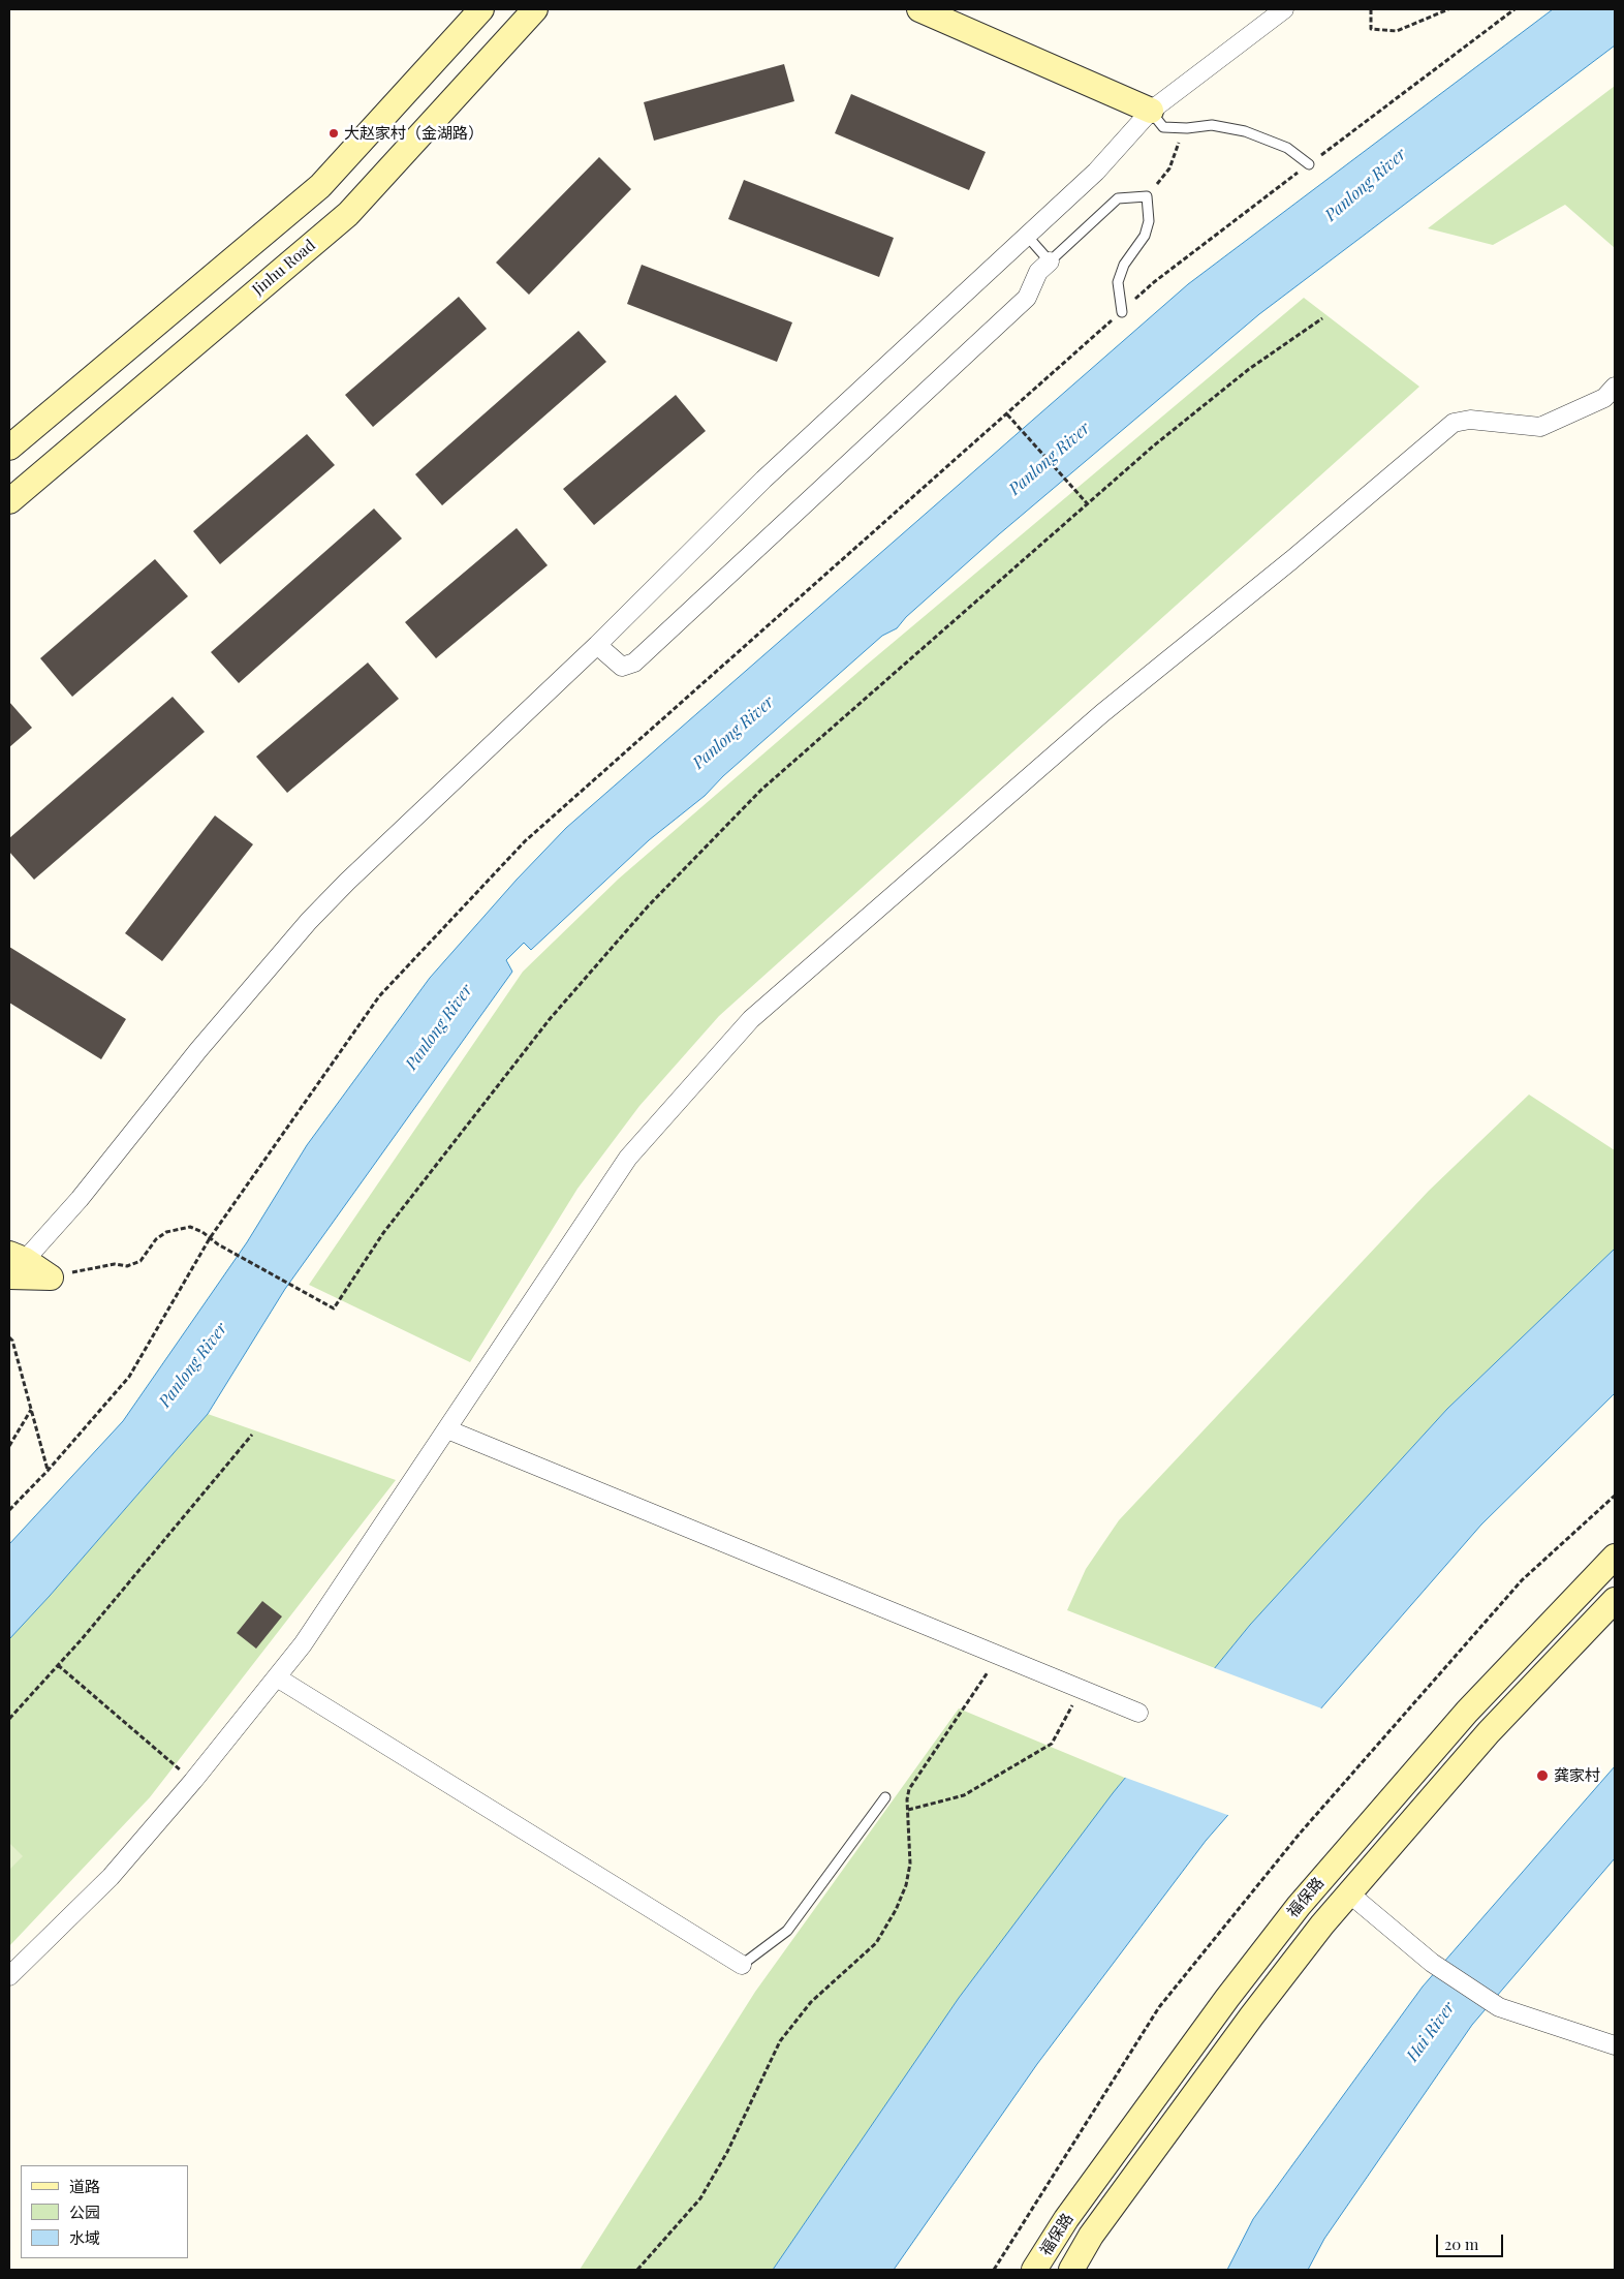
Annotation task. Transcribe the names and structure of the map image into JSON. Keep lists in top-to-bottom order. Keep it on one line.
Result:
{"streets":{"main road":["Jinhu Road","福保路"]},"water":["Panlong River","Hai River"],"places":["大赵家村（金湖路）","龚家村"],"legend":["道路","公园","水域"],"scale_bar":"20 m"}
